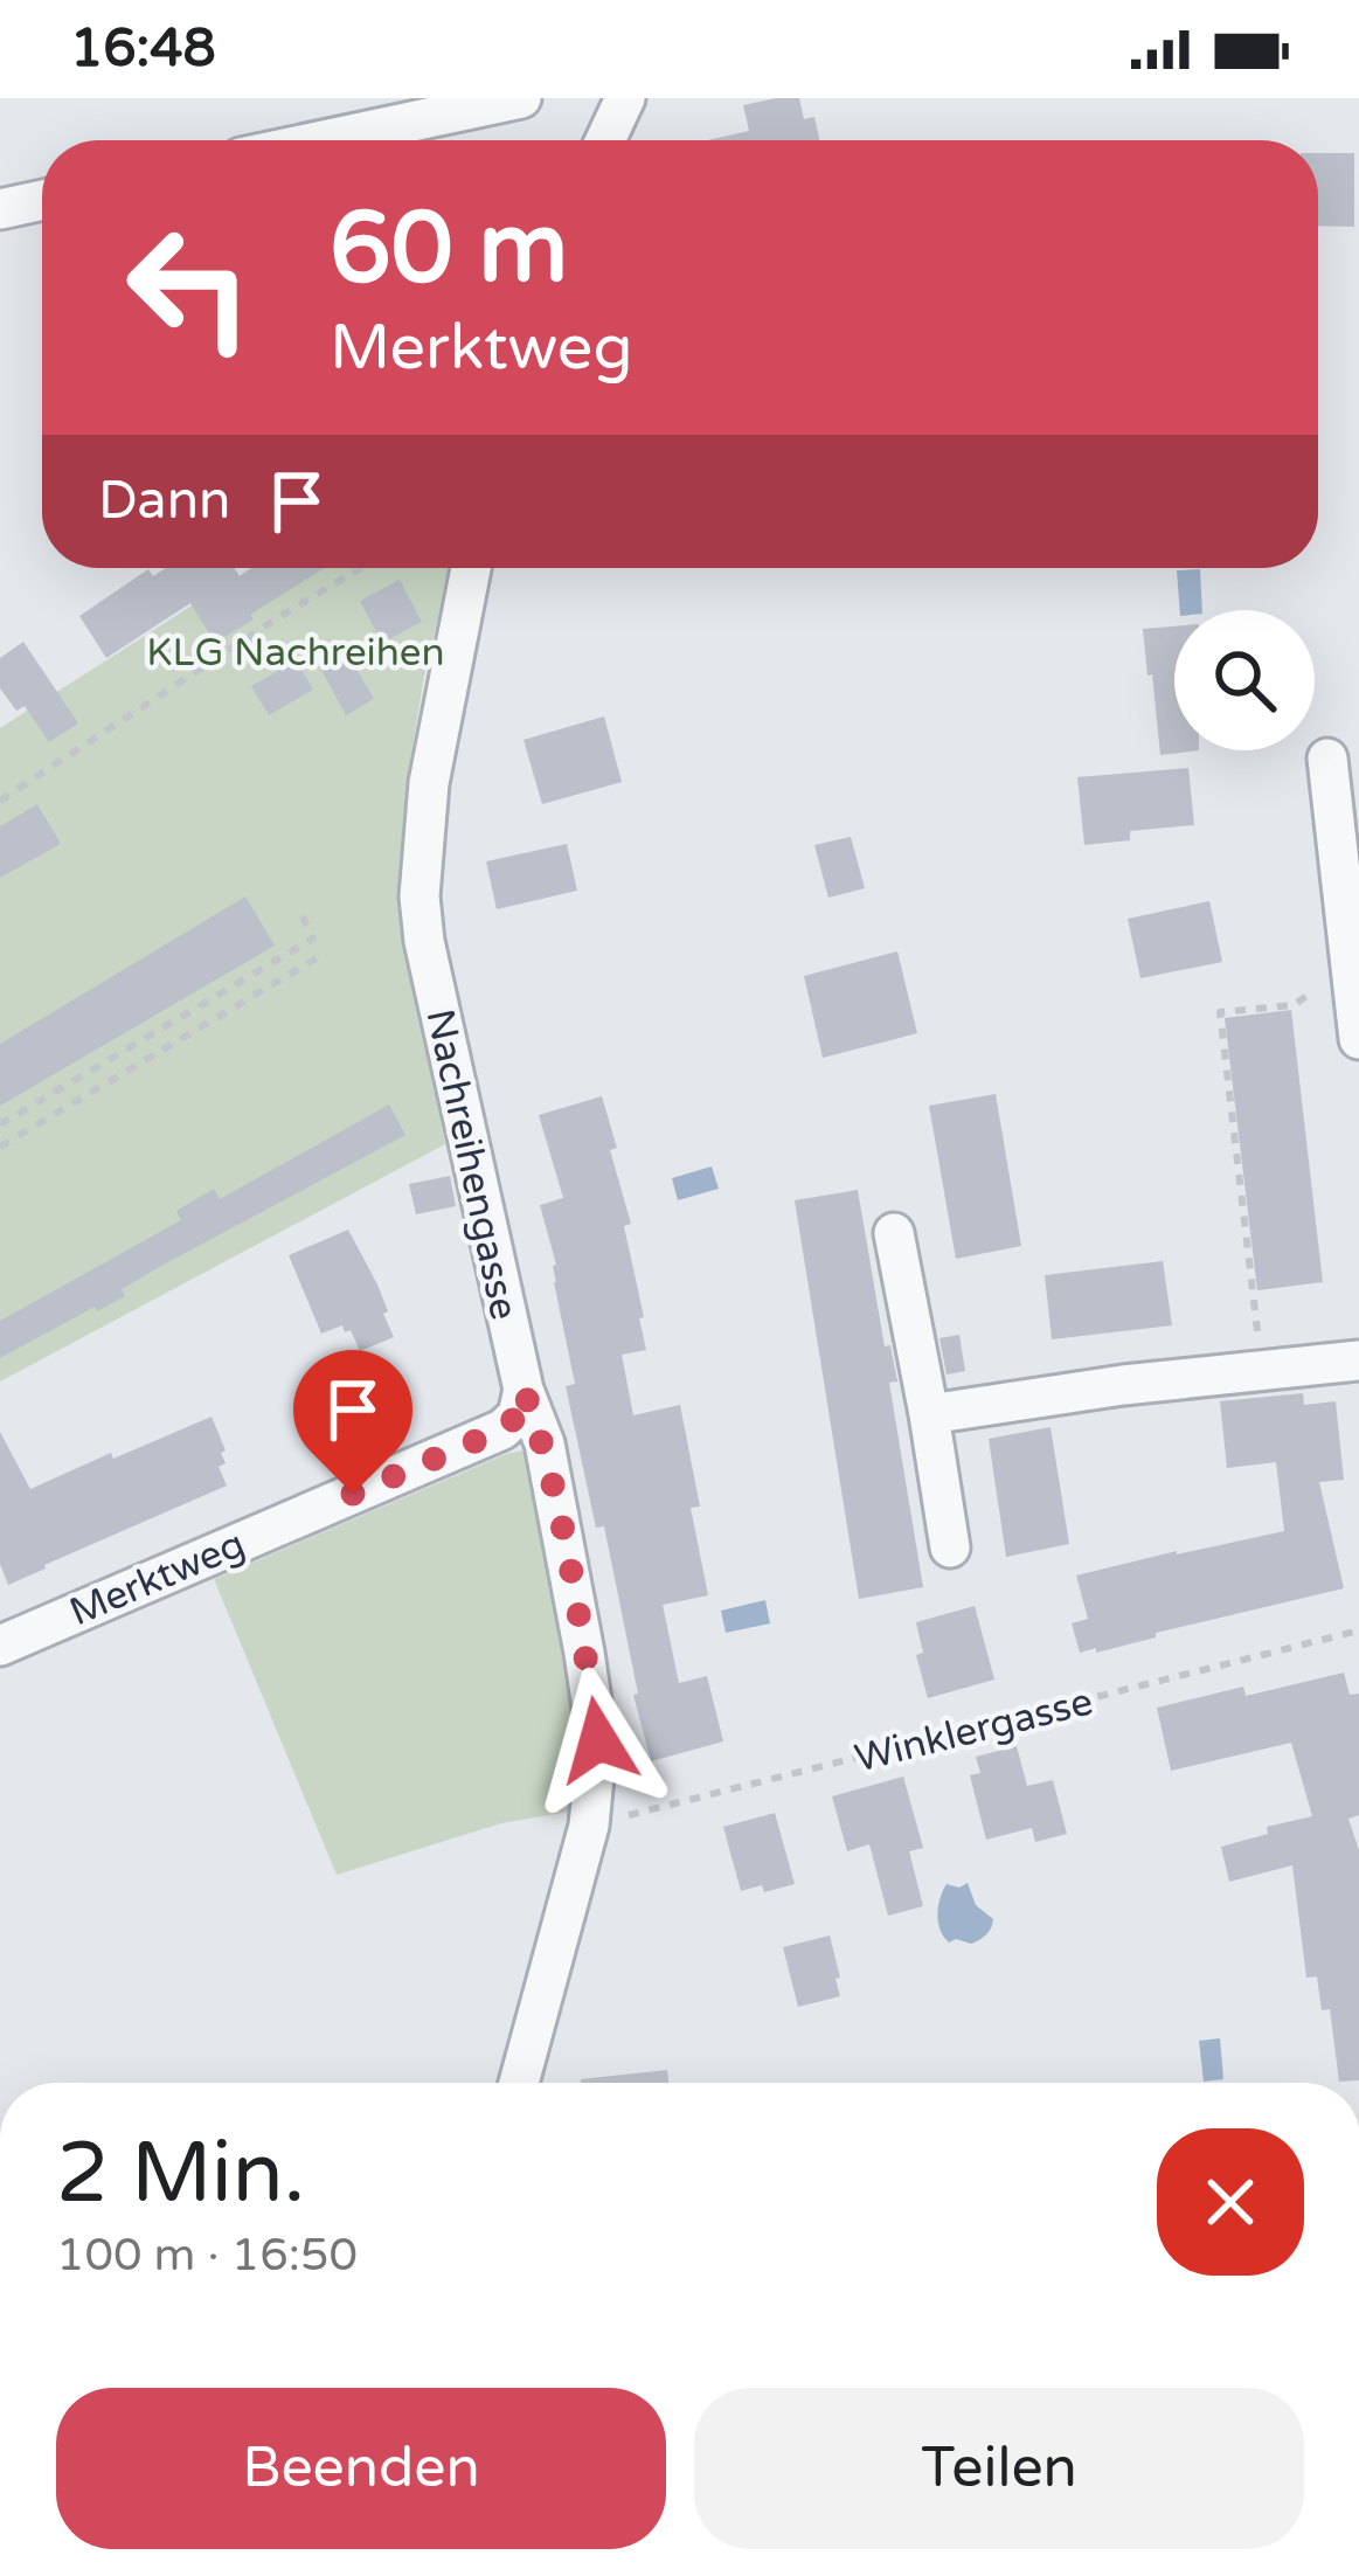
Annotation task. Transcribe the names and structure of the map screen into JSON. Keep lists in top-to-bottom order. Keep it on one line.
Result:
{"streets":{"street":["Nachreihengasse","Merktweg"],"path":["Winklergasse"]},"crossings":[["Nachreihengasse","Merktweg"],["Nachreihengasse","Winklergasse"]],"parks":["KLG Nachreihen"],"page":{"status":"16:48","turn":["60 m","Merktweg"],"then":"Dann","heading":["2 Min.","100 m · 16:50"],"buttons":["Beenden","Teilen"]}}
